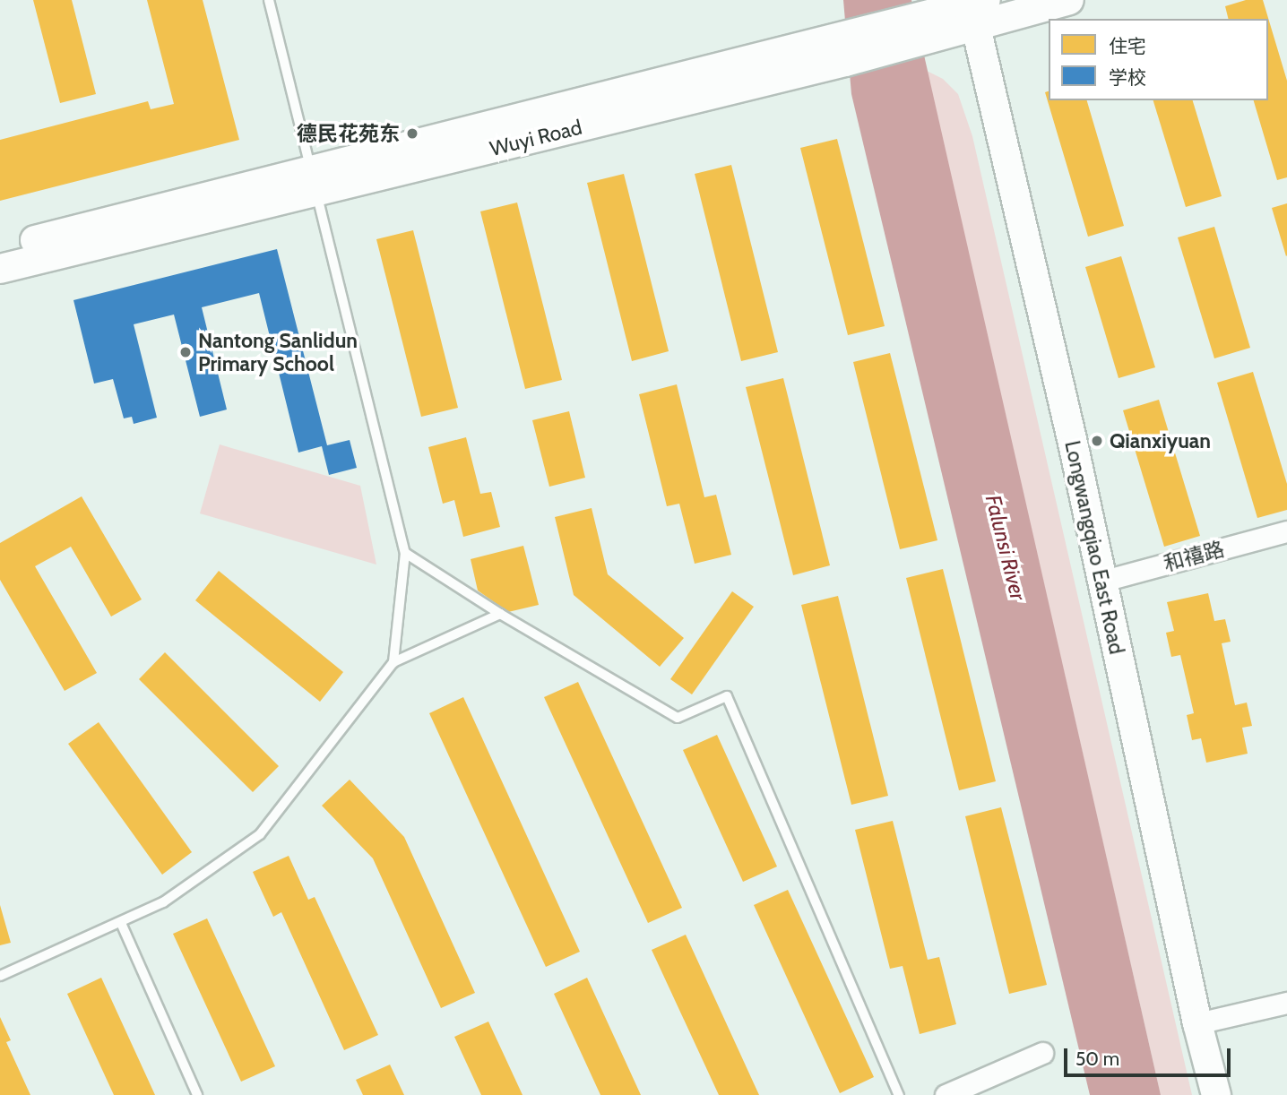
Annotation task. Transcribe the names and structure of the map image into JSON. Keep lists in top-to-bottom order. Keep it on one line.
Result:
{"streets":{"main road":["Wuyi Road","Longwangqiao East Road"],"street":["和禧路"]},"crossings":[["Wuyi Road","Longwangqiao East Road"],["Longwangqiao East Road","和禧路"]],"water":["Falunsi River"],"places":["德民花苑东","Nantong Sanlidun Primary School","Qianxiyuan"],"legend":["住宅","学校"],"scale_bar":"50 m"}
